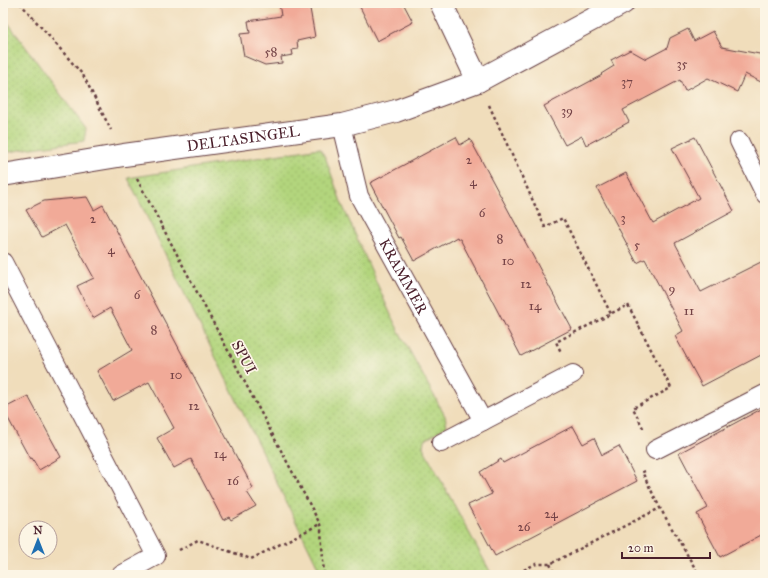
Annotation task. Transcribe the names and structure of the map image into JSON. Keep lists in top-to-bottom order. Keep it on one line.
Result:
{"streets":{"street":["DELTASINGEL"],"lane":["KRAMMER"],"path":["SPUI"]},"crossings":[["DELTASINGEL","KRAMMER"],["DELTASINGEL","SPUI"]],"house_numbers":["58","35","37","39","2","4","6","3","2","8","5","4","10","12","9","6","14","11","8","10","12","14","16","24","26"],"scale_bar":"20 m","north":"top"}
